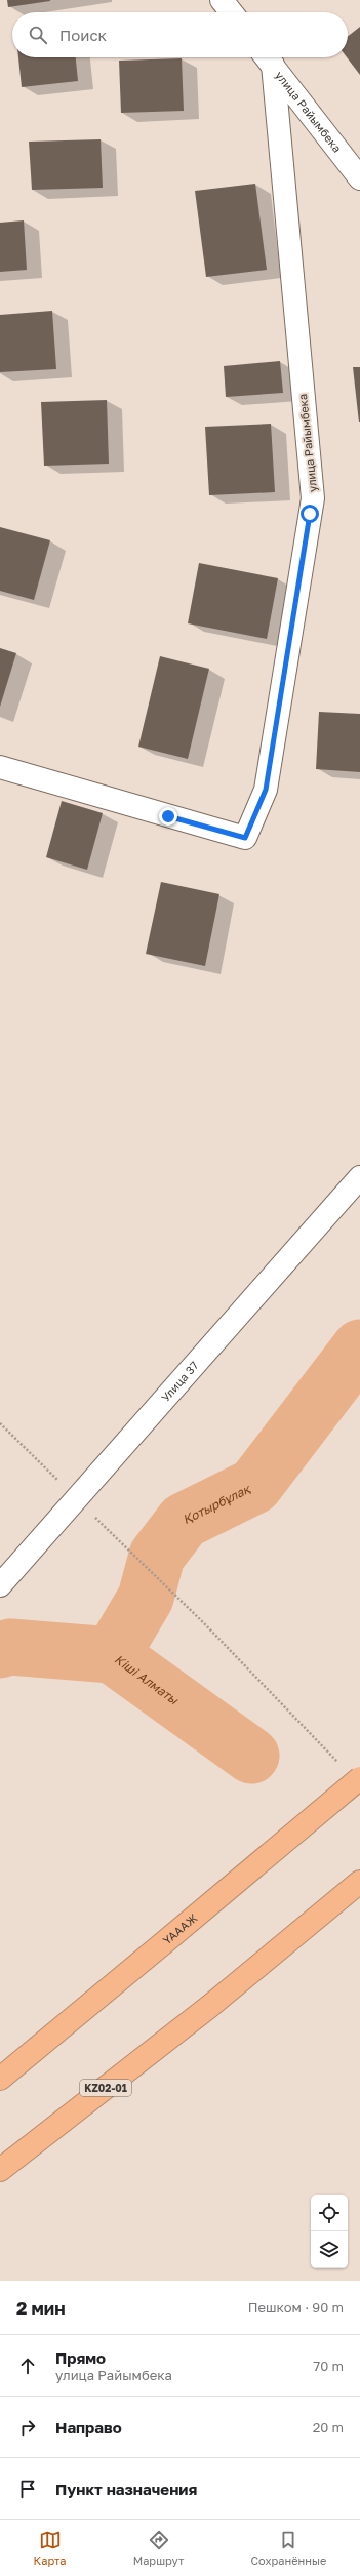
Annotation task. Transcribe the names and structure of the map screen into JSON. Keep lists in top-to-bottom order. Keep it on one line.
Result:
{"streets":{"highway":["ҮАААЖ","KZ02-01"],"street":["улица Райымбека","Улица 37"]},"water":["Қотырбұлақ","Кіші Алматы"],"page":{"search":"Поиск","heading":["2 мин","Пешком · 90 m"],"list":[["Прямо","улица Райымбека","70 m"],["Направо","20 m"],"Пункт назначения"],"nav":["Карта","Маршрут","Сохранённые"]}}
